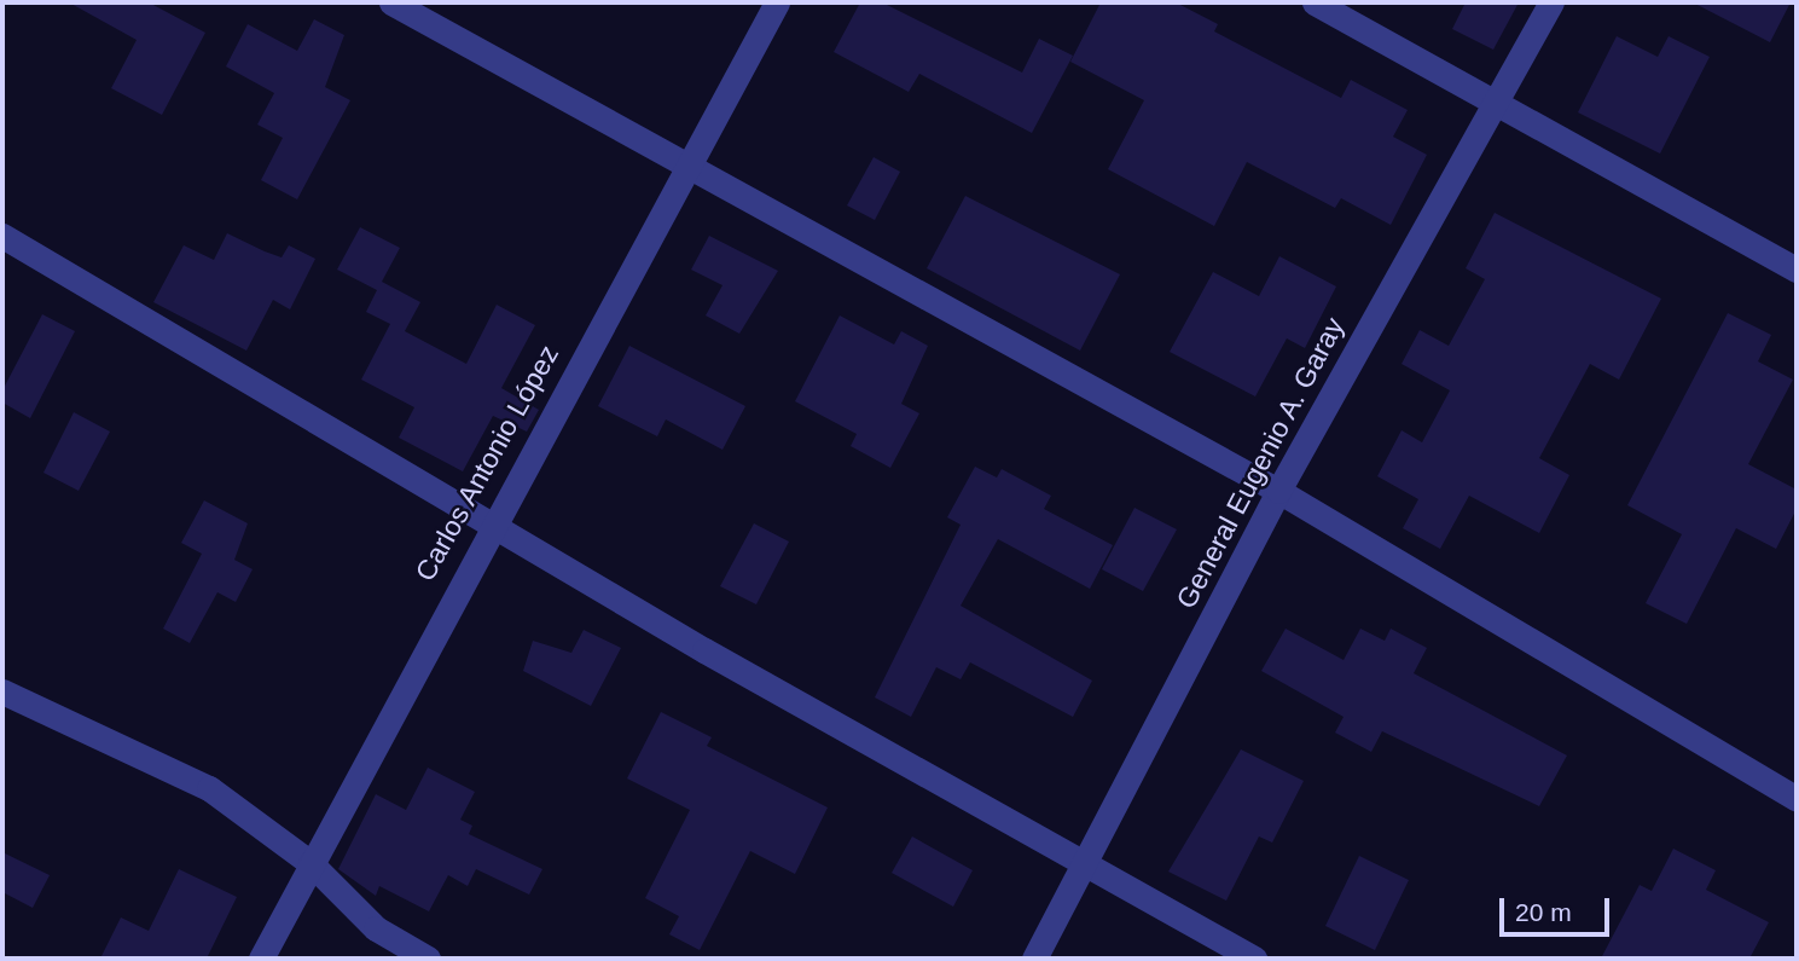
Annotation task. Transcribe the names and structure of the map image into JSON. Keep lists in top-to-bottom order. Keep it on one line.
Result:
{"streets":{"street":["Carlos Antonio López","General Eugenio A. Garay"]},"scale_bar":"20 m"}
